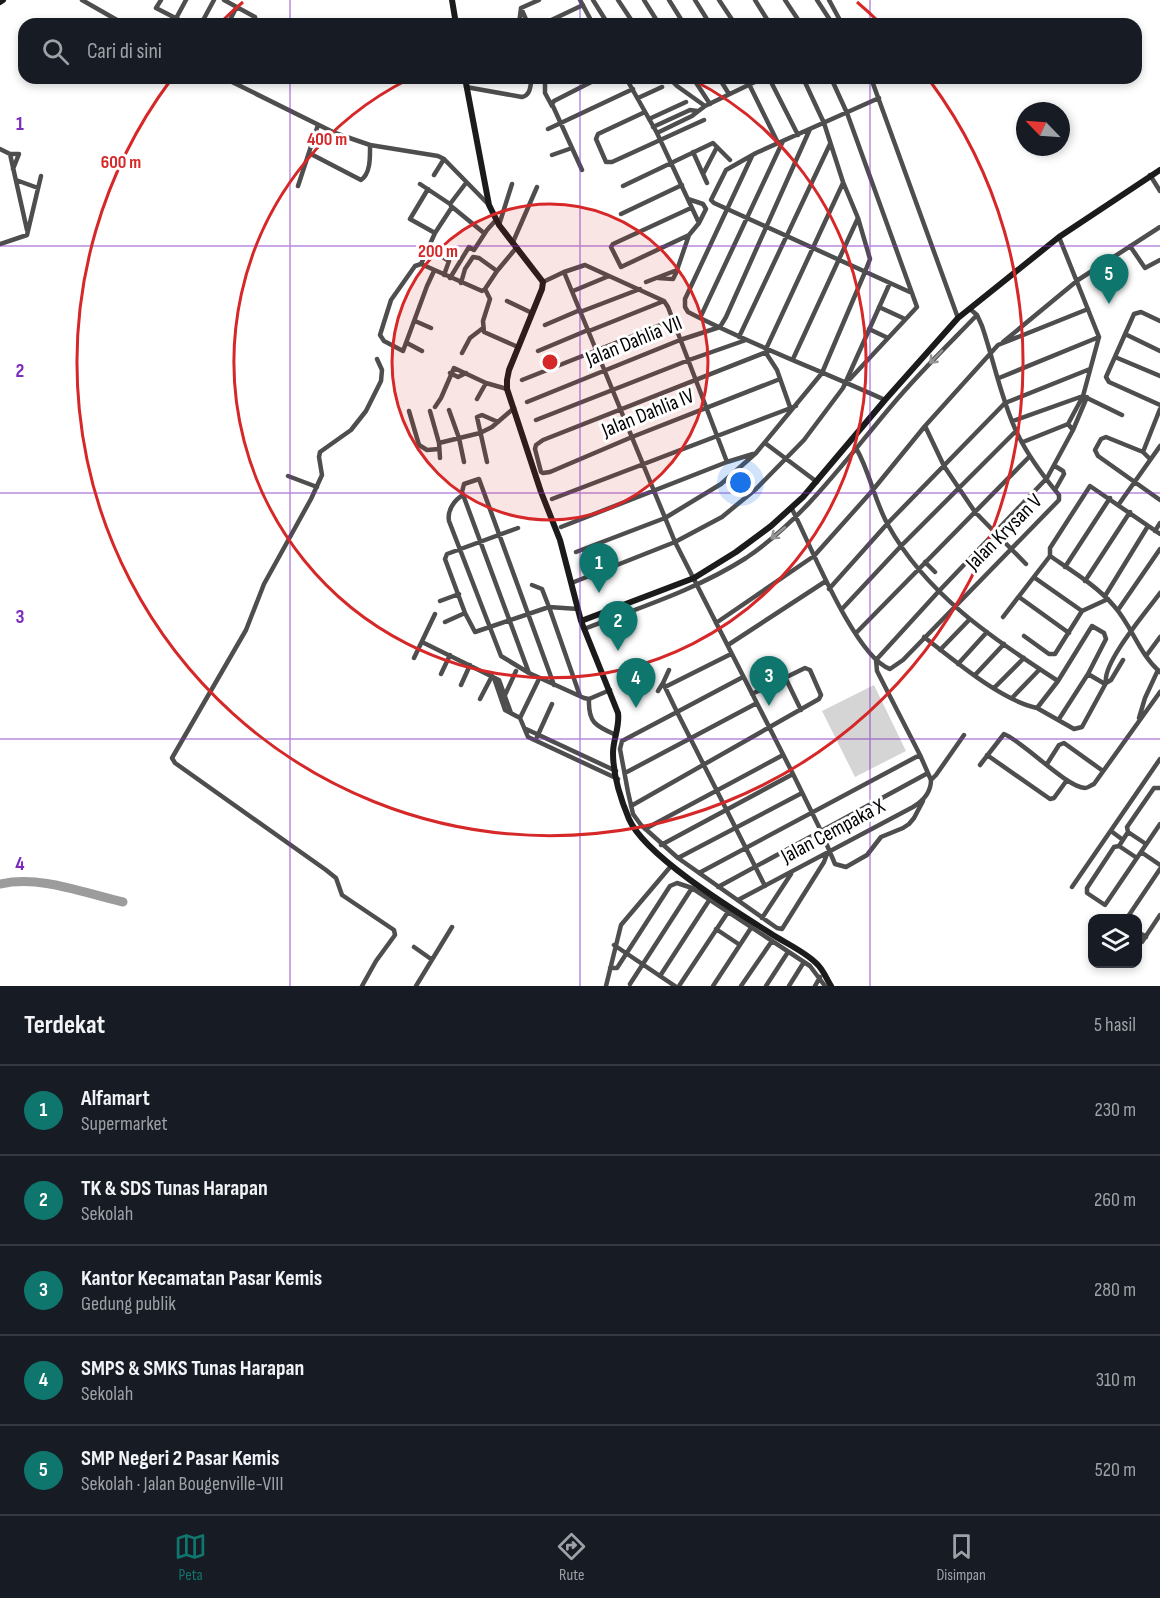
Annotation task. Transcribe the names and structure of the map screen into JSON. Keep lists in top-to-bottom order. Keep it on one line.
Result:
{"streets":{"street":["Jalan Dahlia VII","Jalan Dahlia IV","Jalan Krysan V","Jalan Cempaka X"]},"north":"top left","page":{"search":"Cari di sini","pins":["5","1","2","3","4"],"heading":["Terdekat","5 hasil"],"list":[{"mark":"1","name":"Alfamart","note":"Supermarket","value":"230 m"},{"mark":"2","name":"TK & SDS Tunas Harapan","note":"Sekolah","value":"260 m"},{"mark":"3","name":"Kantor Kecamatan Pasar Kemis","note":"Gedung publik","value":"280 m"},{"mark":"4","name":"SMPS & SMKS Tunas Harapan","note":"Sekolah","value":"310 m"},{"mark":"5","name":"SMP Negeri 2 Pasar Kemis","note":"Sekolah · Jalan Bougenville-VIII","value":"520 m"}],"nav":["Peta","Rute","Disimpan"]},"grid":{"rows":["1","2","3","4"]},"rings":["400 m","600 m","200 m"]}
